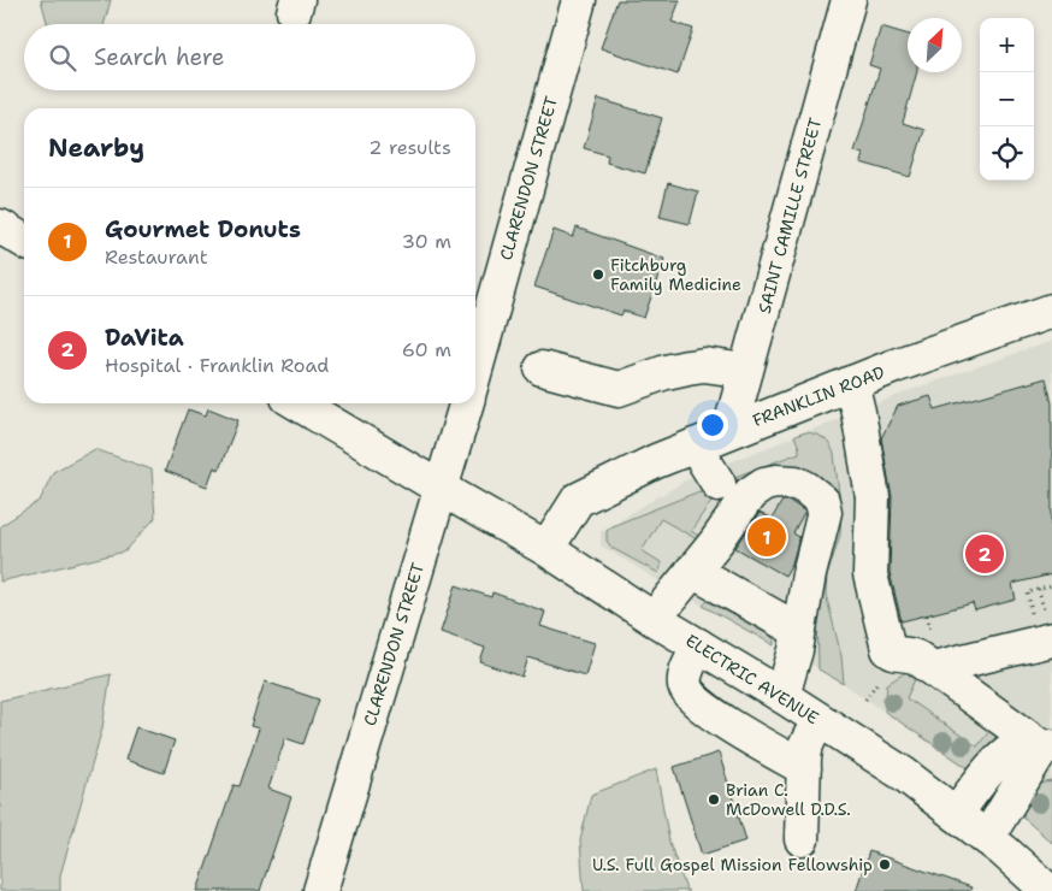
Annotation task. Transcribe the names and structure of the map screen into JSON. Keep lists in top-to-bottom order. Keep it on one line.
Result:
{"streets":{"main road":["CLARENDON STREET","SAINT CAMILLE STREET","FRANKLIN ROAD","ELECTRIC AVENUE"]},"crossings":[["CLARENDON STREET","ELECTRIC AVENUE"],["SAINT CAMILLE STREET","FRANKLIN ROAD"],["FRANKLIN ROAD","ELECTRIC AVENUE"]],"places":["Fitchburg Family Medicine","Brian C. McDowell D.D.S.","U.S. Full Gospel Mission Fellowship"],"north":"top right","page":{"map_buttons":["+","−"],"search":"Search here","heading":["Nearby","2 results"],"list":[{"mark":"1","name":"Gourmet Donuts","note":"Restaurant","value":"30 m"},{"mark":"2","name":"DaVita","note":"Hospital · Franklin Road","value":"60 m"}],"pins":["1","2"]}}
